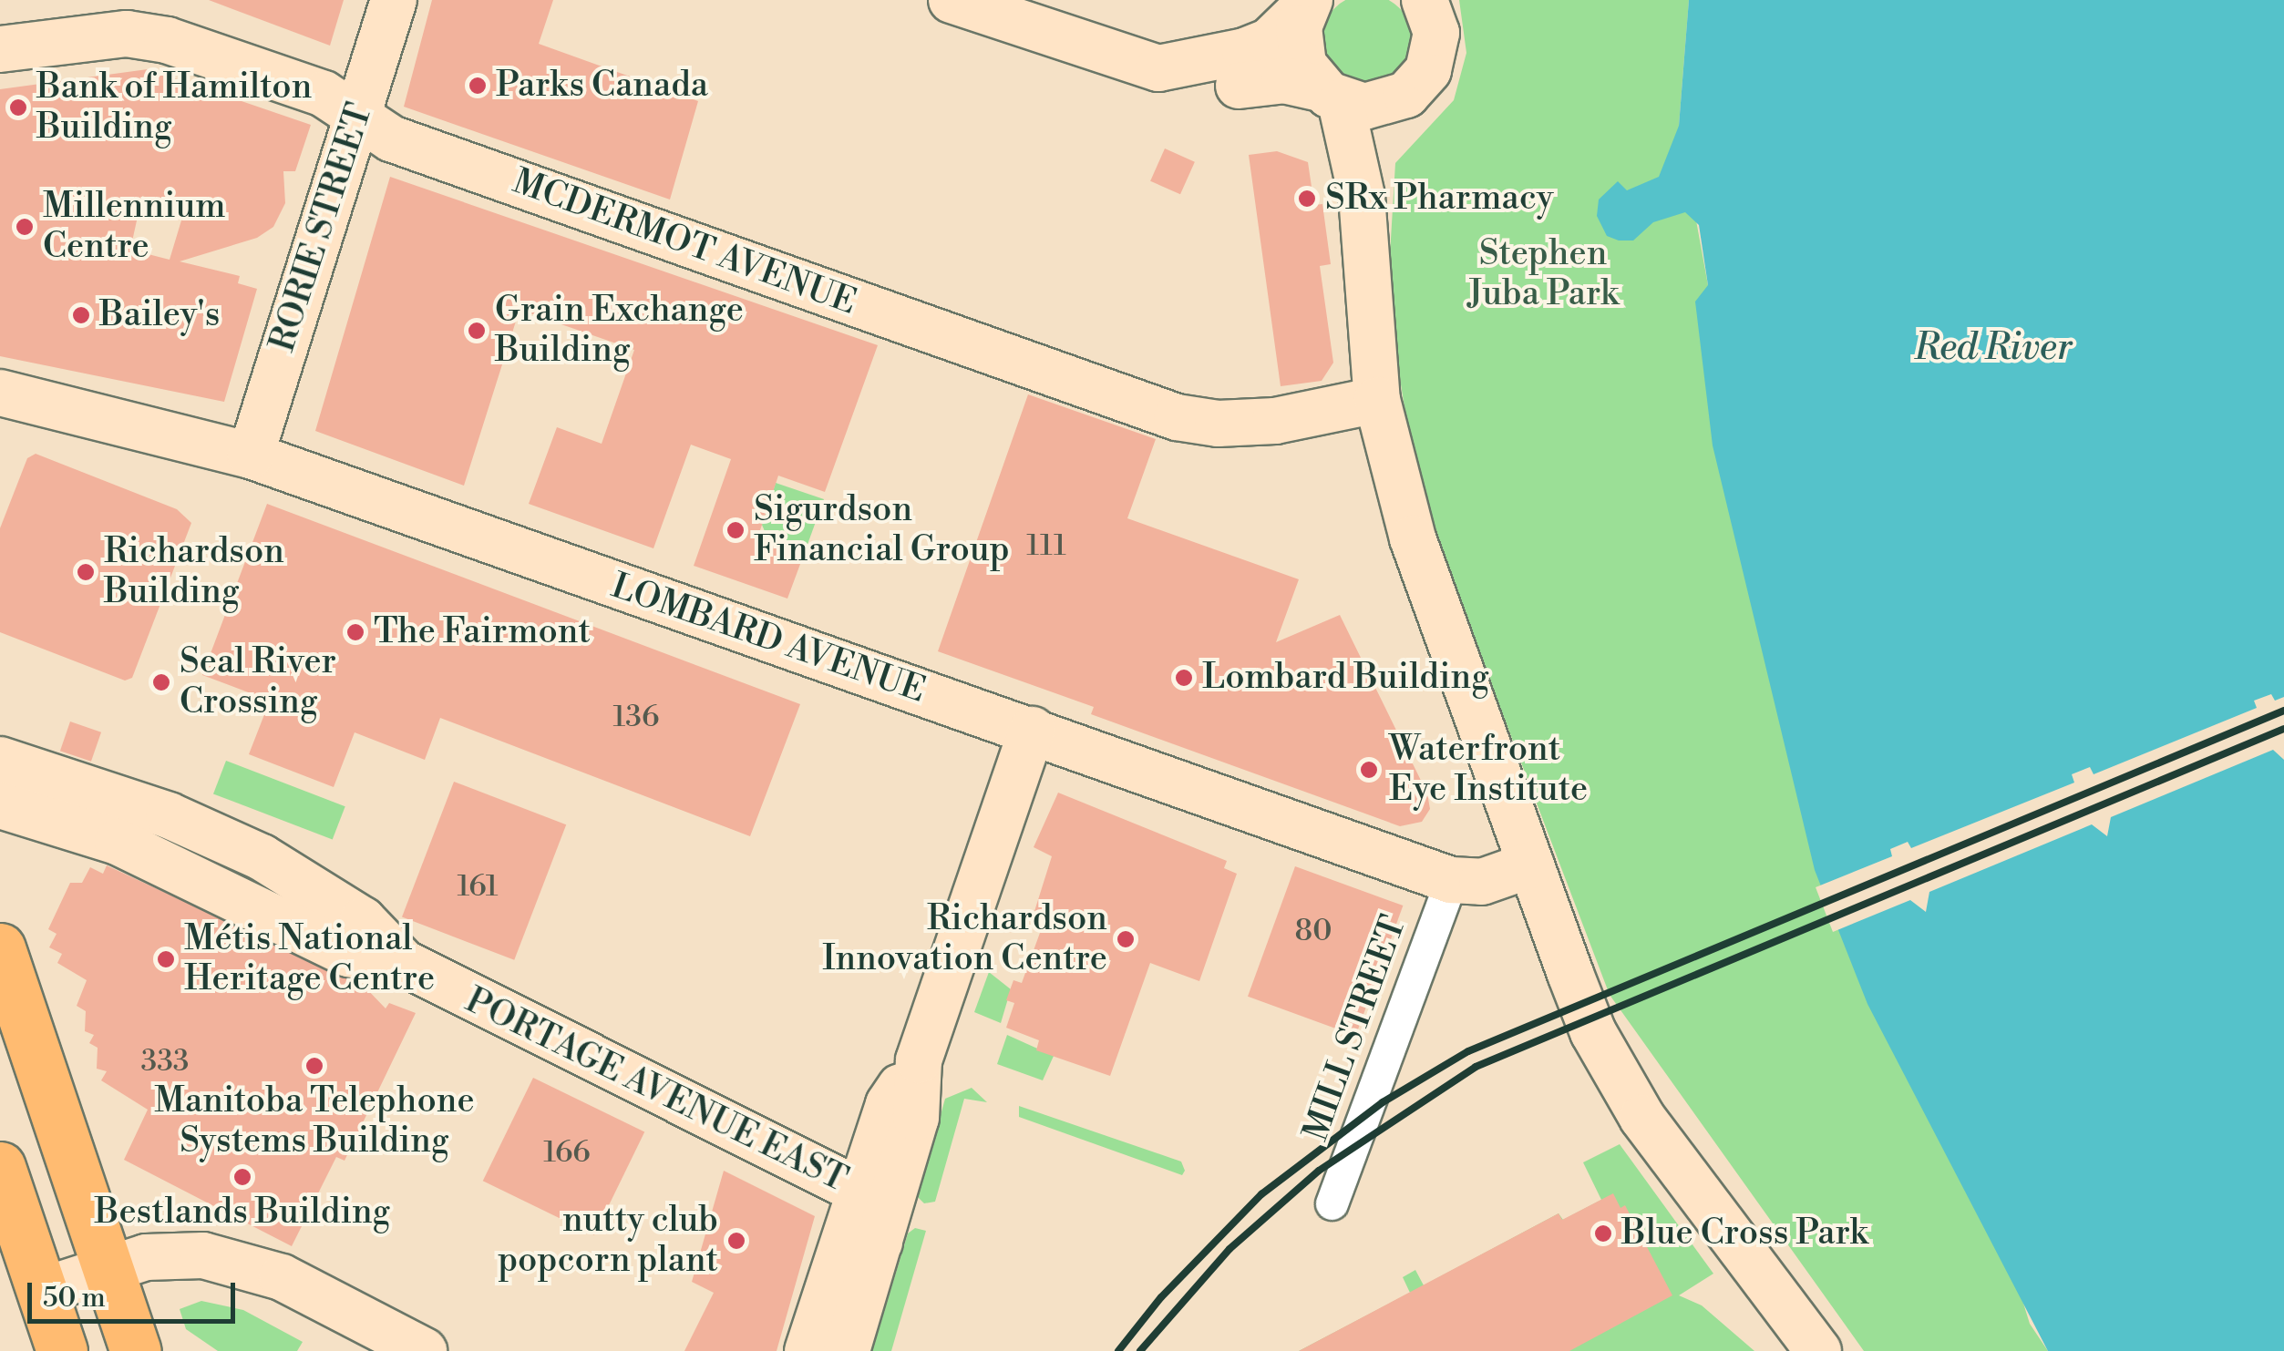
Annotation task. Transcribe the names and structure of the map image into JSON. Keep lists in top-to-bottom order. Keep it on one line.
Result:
{"streets":{"street":["RORIE STREET","MCDERMOT AVENUE","LOMBARD AVENUE","MILL STREET","PORTAGE AVENUE EAST"]},"crossings":[["RORIE STREET","MCDERMOT AVENUE"],["RORIE STREET","LOMBARD AVENUE"],["LOMBARD AVENUE","MILL STREET"]],"water":["Red River"],"parks":["Stephen Juba Park"],"places":["Parks Canada","Bank of Hamilton Building","SRx Pharmacy","Millennium Centre","Bailey's","Grain Exchange Building","Sigurdson Financial Group","Richardson Building","The Fairmont","Lombard Building","Seal River Crossing","Waterfront Eye Institute","Richardson Innovation Centre","Métis National Heritage Centre","Manitoba Telephone Systems Building","Bestlands Building","Blue Cross Park","nutty club popcorn plant"],"house_numbers":["111","136","161","80","333","166"],"scale_bar":"50 m"}
